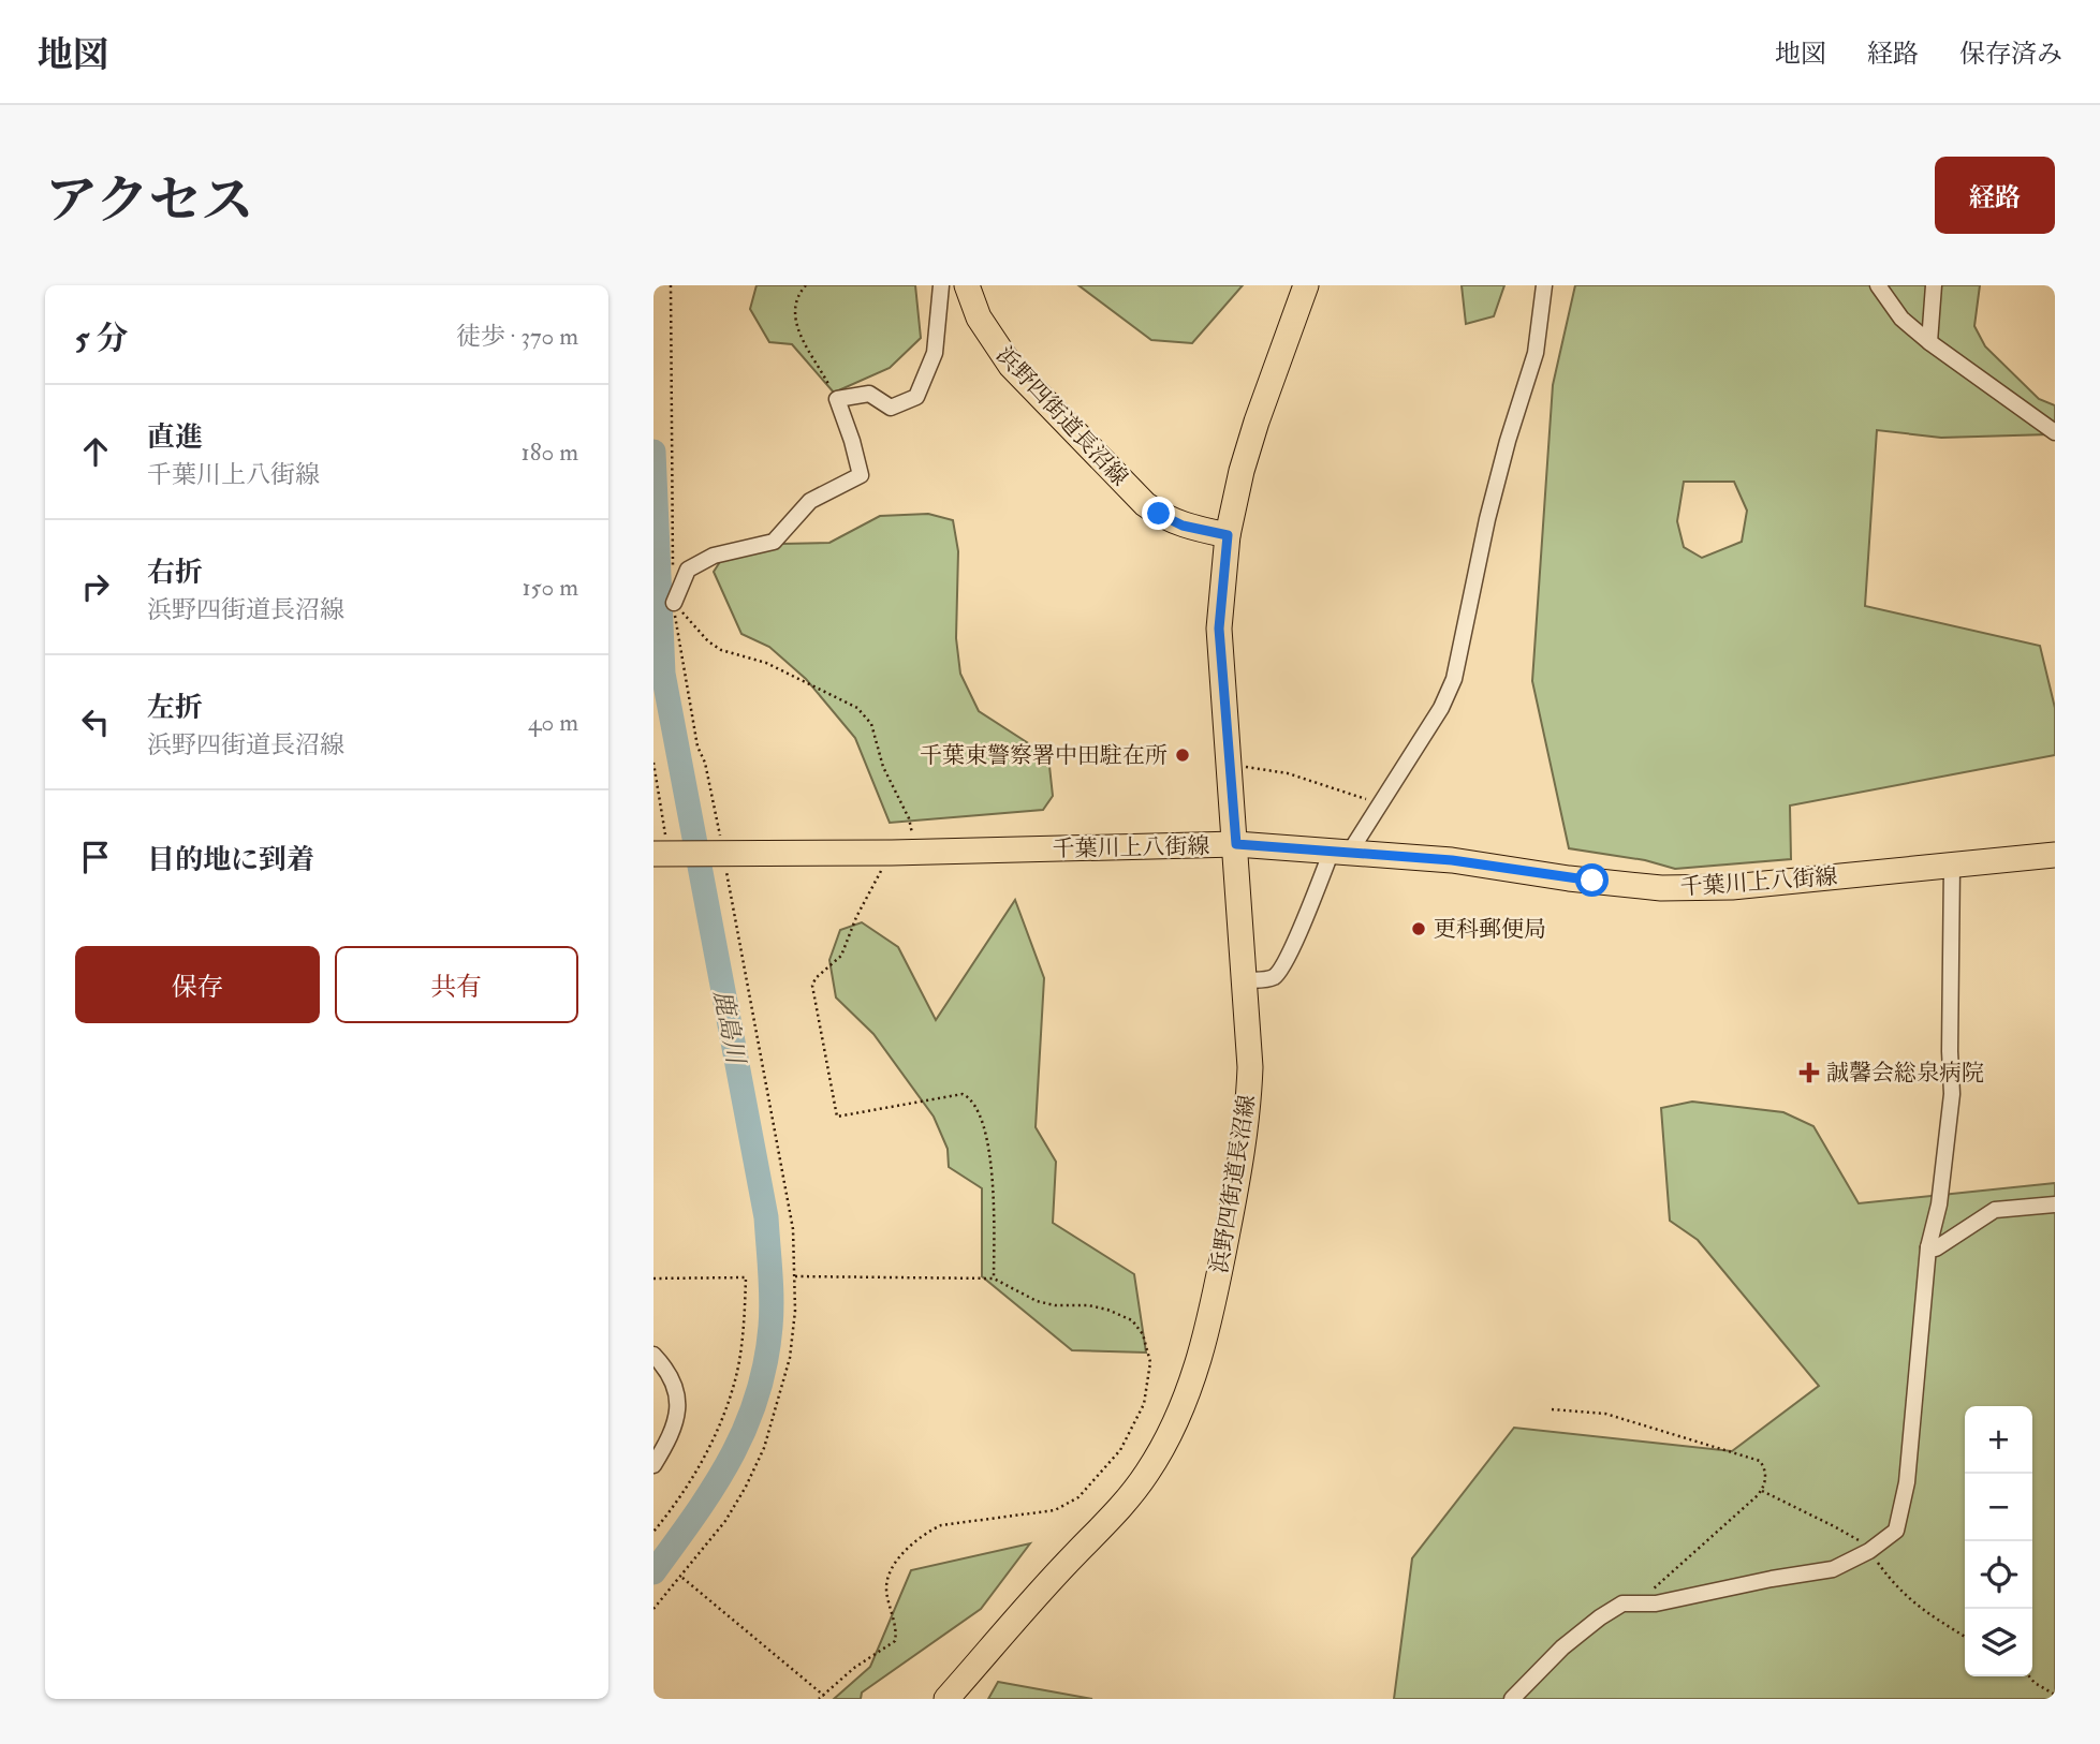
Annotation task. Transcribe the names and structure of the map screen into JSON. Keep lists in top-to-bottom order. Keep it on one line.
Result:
{"streets":{"main road":["浜野四街道長沼線","千葉川上八街線"]},"crossings":[["浜野四街道長沼線","千葉川上八街線"]],"water":["鹿島川"],"places":{"other":["千葉東警察署中田駐在所","更科郵便局"],"health":["誠馨会総泉病院"]},"page":{"header":"地図","nav":["地図","経路","保存済み"],"buttons":["経路",["保存","共有"]],"title":"アクセス","heading":["5 分","徒歩 · 370 m"],"list":[["直進","千葉川上八街線","180 m"],["右折","浜野四街道長沼線","150 m"],["左折","浜野四街道長沼線","40 m"],"目的地に到着"],"map_buttons":["+","−"]}}
